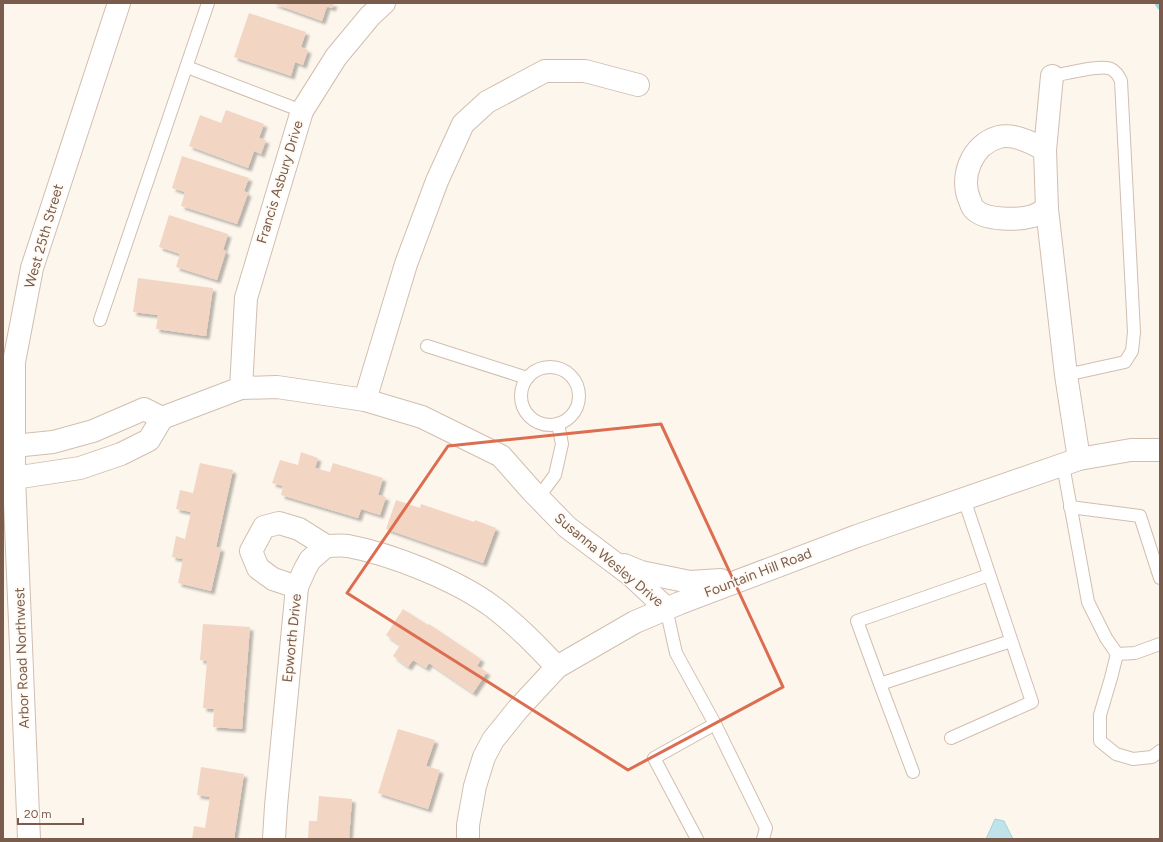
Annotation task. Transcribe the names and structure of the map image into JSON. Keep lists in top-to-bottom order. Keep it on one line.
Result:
{"streets":{"street":["Francis Asbury Drive","West 25th Street","Susanna Wesley Drive","Fountain Hill Road","Epworth Drive","Arbor Road Northwest"]},"crossings":[["Francis Asbury Drive","Susanna Wesley Drive"],["West 25th Street","Arbor Road Northwest"],["Susanna Wesley Drive","Fountain Hill Road"]],"scale_bar":"20 m"}
